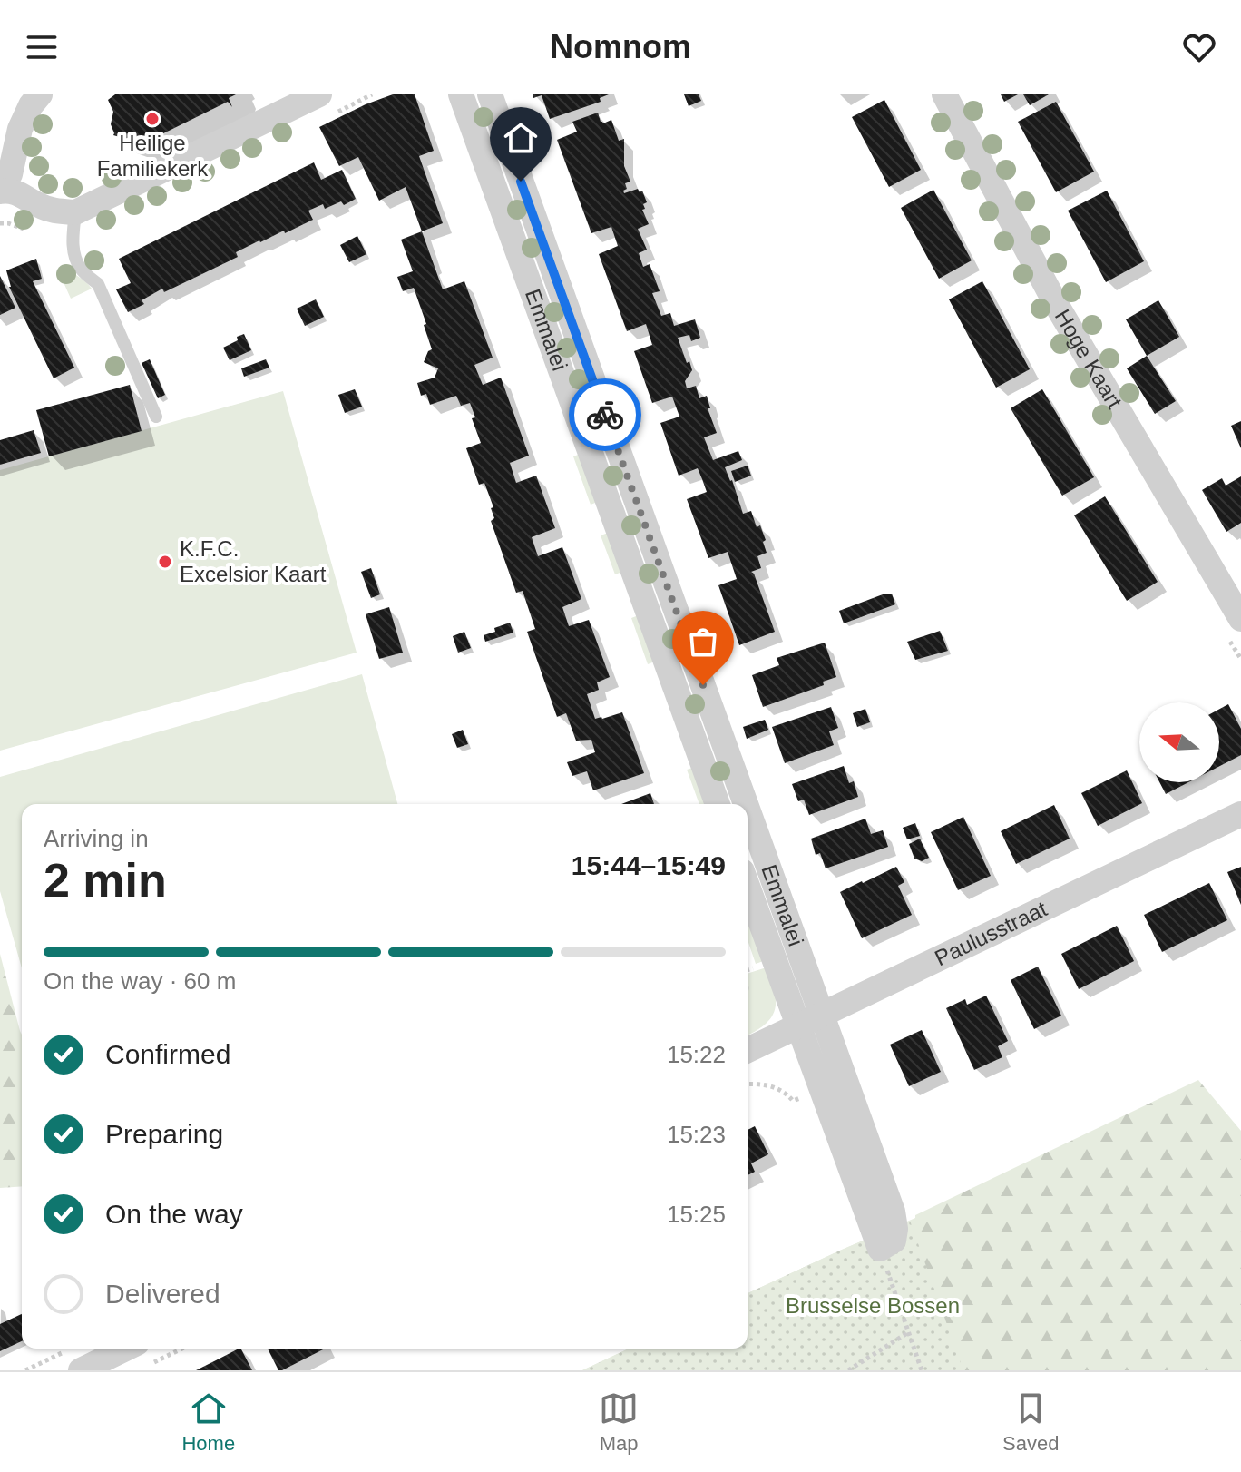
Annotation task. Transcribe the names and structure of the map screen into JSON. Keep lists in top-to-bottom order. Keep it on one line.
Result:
{"streets":{"street":["Emmalei","Hoge Kaart","Paulusstraat"]},"crossings":[["Emmalei","Paulusstraat"]],"parks":["Brusselse Bossen"],"places":["Heilige Familiekerk","K.F.C. Excelsior Kaart"],"north":"left","page":{"header":"Nomnom","heading":["2 min","Arriving in","15:44–15:49"],"bar":"On the way · 60 m","list":[["Confirmed","15:22"],["Preparing","15:23"],["On the way","15:25"],"Delivered"],"tabs":["Home","Map","Saved"]}}
